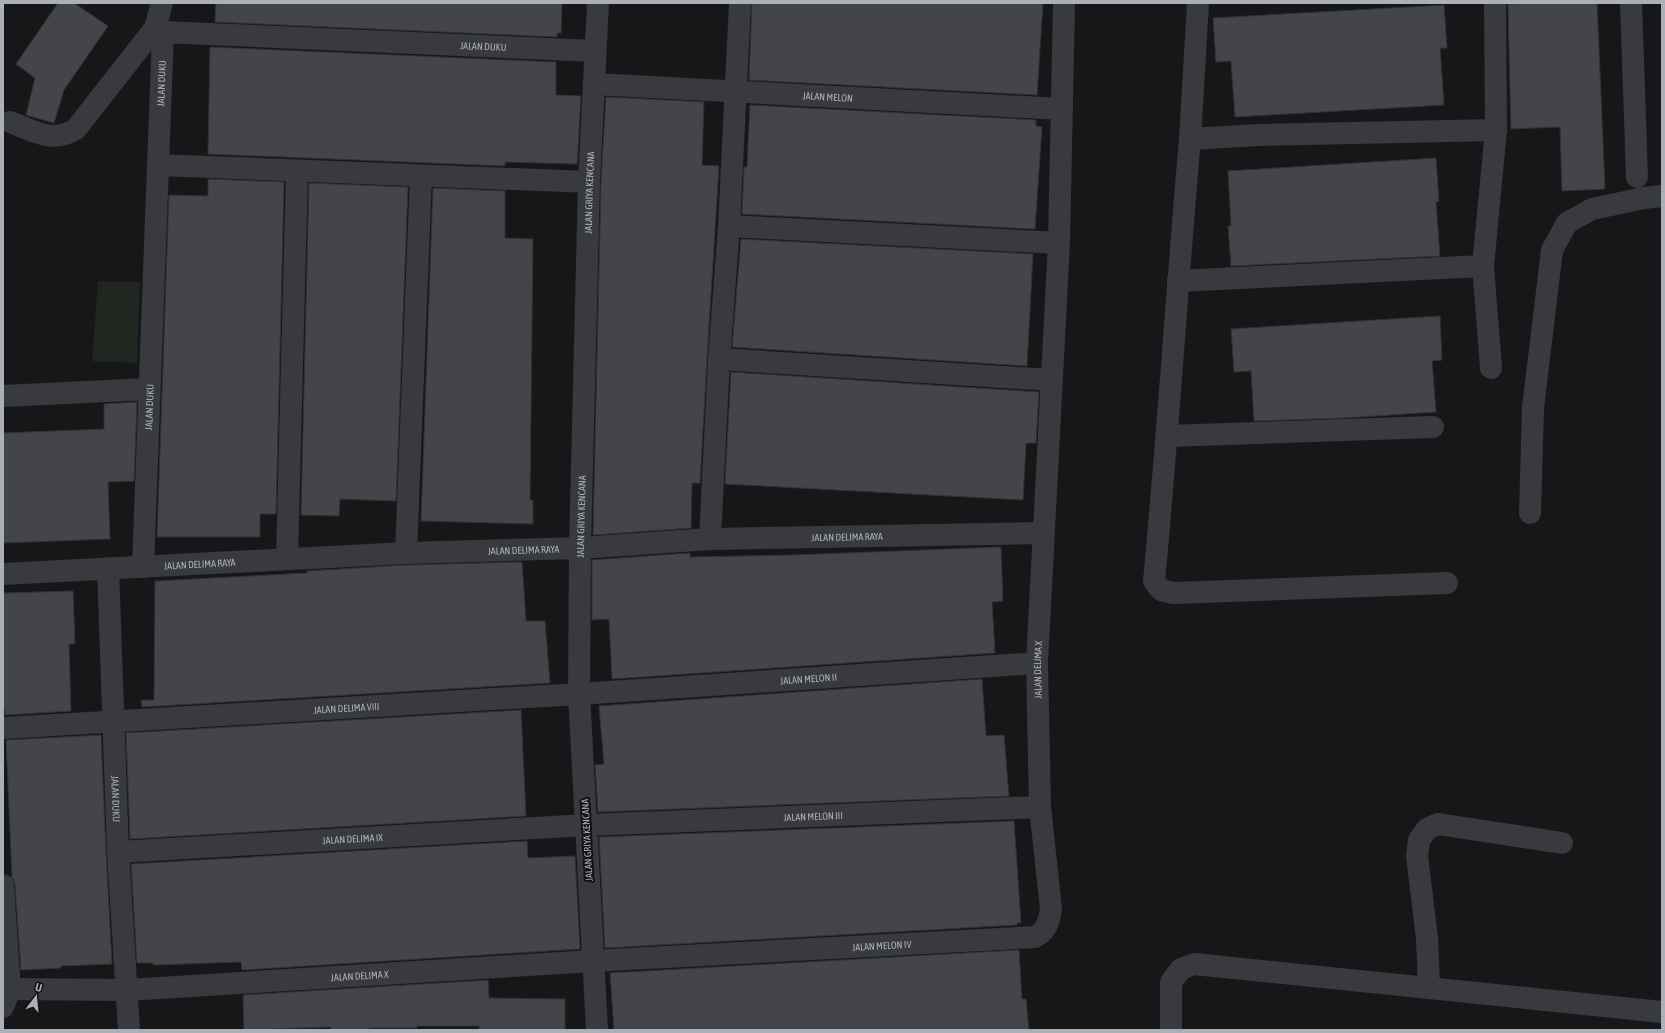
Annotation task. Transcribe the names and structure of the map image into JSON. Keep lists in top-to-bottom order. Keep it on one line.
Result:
{"streets":{"street":["JALAN DUKU","JALAN MELON","JALAN GRIYA KENCANA","JALAN DELIMA RAYA","JALAN DELIMA X","JALAN MELON II","JALAN DELIMA VIII","JALAN MELON III","JALAN DELIMA IX","JALAN MELON IV"]},"crossings":[["JALAN DUKU","JALAN GRIYA KENCANA"],["JALAN DUKU","JALAN DELIMA RAYA"],["JALAN DUKU","JALAN DELIMA X"],["JALAN DUKU","JALAN DELIMA VIII"],["JALAN DUKU","JALAN DELIMA IX"],["JALAN MELON","JALAN GRIYA KENCANA"],["JALAN MELON","JALAN DELIMA X"],["JALAN GRIYA KENCANA","JALAN DELIMA RAYA"],["JALAN GRIYA KENCANA","JALAN DELIMA X"],["JALAN GRIYA KENCANA","JALAN MELON II"],["JALAN GRIYA KENCANA","JALAN DELIMA VIII"],["JALAN GRIYA KENCANA","JALAN MELON III"],["JALAN GRIYA KENCANA","JALAN DELIMA IX"],["JALAN GRIYA KENCANA","JALAN MELON IV"],["JALAN DELIMA RAYA","JALAN DELIMA X"],["JALAN DELIMA X","JALAN MELON II"],["JALAN DELIMA X","JALAN MELON III"],["JALAN DELIMA X","JALAN MELON IV"],["JALAN MELON II","JALAN DELIMA VIII"],["JALAN MELON III","JALAN DELIMA IX"],["JALAN MELON III","JALAN MELON IV"]],"north":"top"}
